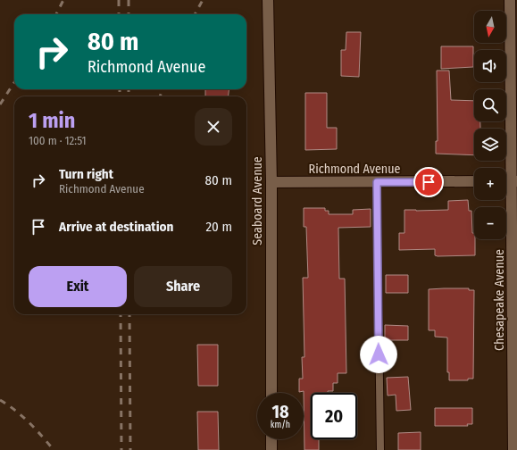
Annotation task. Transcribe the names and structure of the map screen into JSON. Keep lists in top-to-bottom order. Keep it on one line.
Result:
{"streets":{"street":["Richmond Avenue","Seaboard Avenue","Chesapeake Avenue"]},"crossings":[["Richmond Avenue","Seaboard Avenue"]],"north":"bottom","page":{"map_buttons":["+","−"],"turn":["80 m","Richmond Avenue"],"heading":["1 min","100 m · 12:51"],"list":[{"name":"Turn right","note":"Richmond Avenue","value":"80 m"},{"name":"Arrive at destination","value":"20 m"}],"buttons":["Exit","Share"],"speed":"18 km/h","limit":"20"}}
